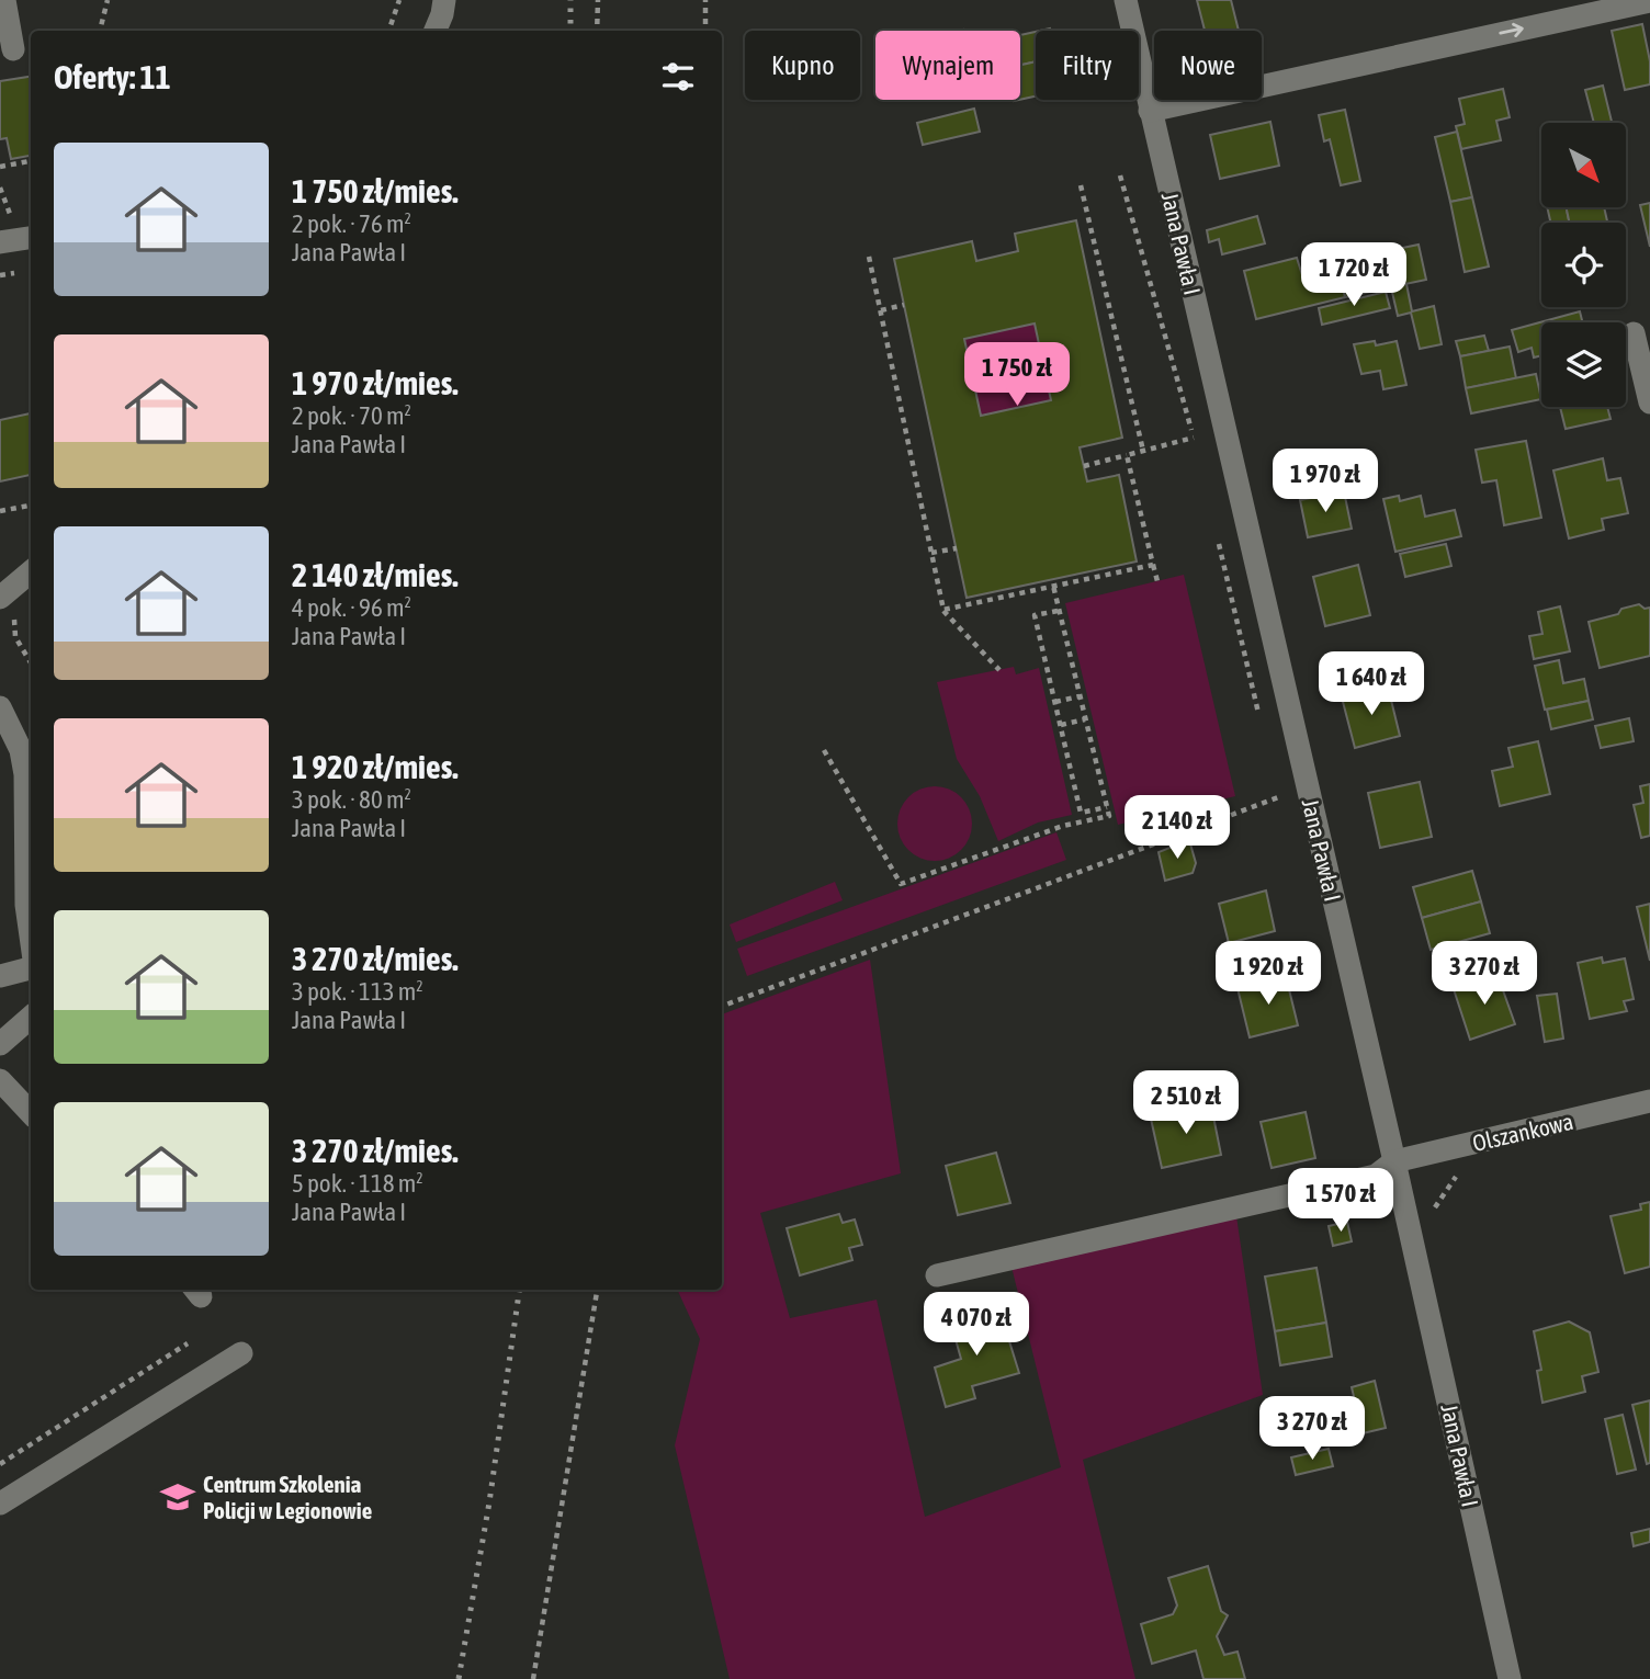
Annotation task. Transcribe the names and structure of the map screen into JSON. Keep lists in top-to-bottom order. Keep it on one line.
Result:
{"streets":{"street":["Jana Pawła I","Olszankowa"]},"crossings":[["Jana Pawła I","Olszankowa"]],"places":{"school or university":["Centrum Szkolenia Policji w Legionowie"]},"north":"bottom right","page":{"chip":["Kupno","Wynajem","Filtry","Nowe"],"heading":"Oferty: 11","list":[{"name":"1 750 zł/mies.","note":"2 pok. · 76 m² · Jana Pawła I"},{"name":"1 970 zł/mies.","note":"2 pok. · 70 m² · Jana Pawła I"},{"name":"2 140 zł/mies.","note":"4 pok. · 96 m² · Jana Pawła I"},{"name":"1 920 zł/mies.","note":"3 pok. · 80 m² · Jana Pawła I"},{"name":"3 270 zł/mies.","note":"3 pok. · 113 m² · Jana Pawła I"},{"name":"3 270 zł/mies.","note":"5 pok. · 118 m² · Jana Pawła I"}],"price":["1 720 zł","1 750 zł","1 970 zł","1 640 zł","2 140 zł","1 920 zł","3 270 zł","2 510 zł","1 570 zł","4 070 zł","3 270 zł"]}}
